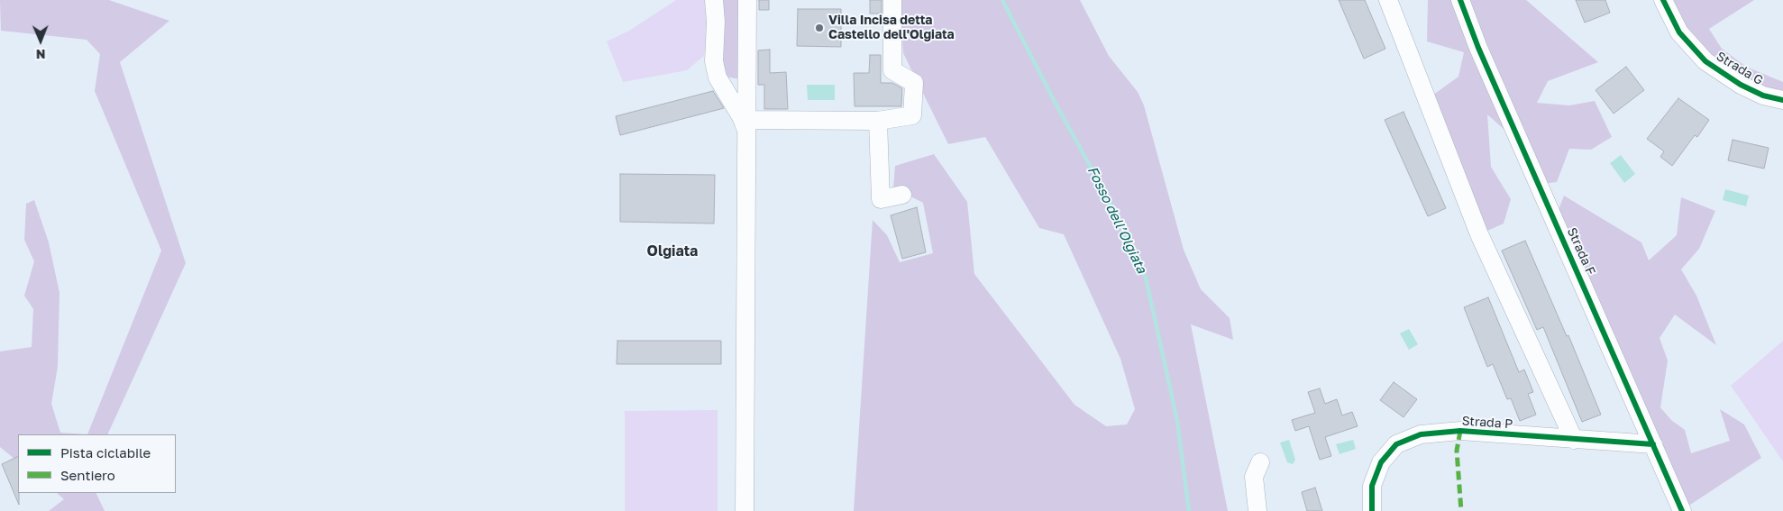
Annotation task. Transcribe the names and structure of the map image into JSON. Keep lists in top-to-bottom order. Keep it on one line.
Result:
{"streets":{"street":["Strada G","Strada F","Strada P"]},"crossings":[["Strada F","Strada P"]],"districts":["Olgiata"],"water":["Fosso dell’Olgiata"],"places":["Villa Incisa detta Castello dell'Olgiata"],"legend":["Pista ciclabile","Sentiero"],"north":"bottom"}
